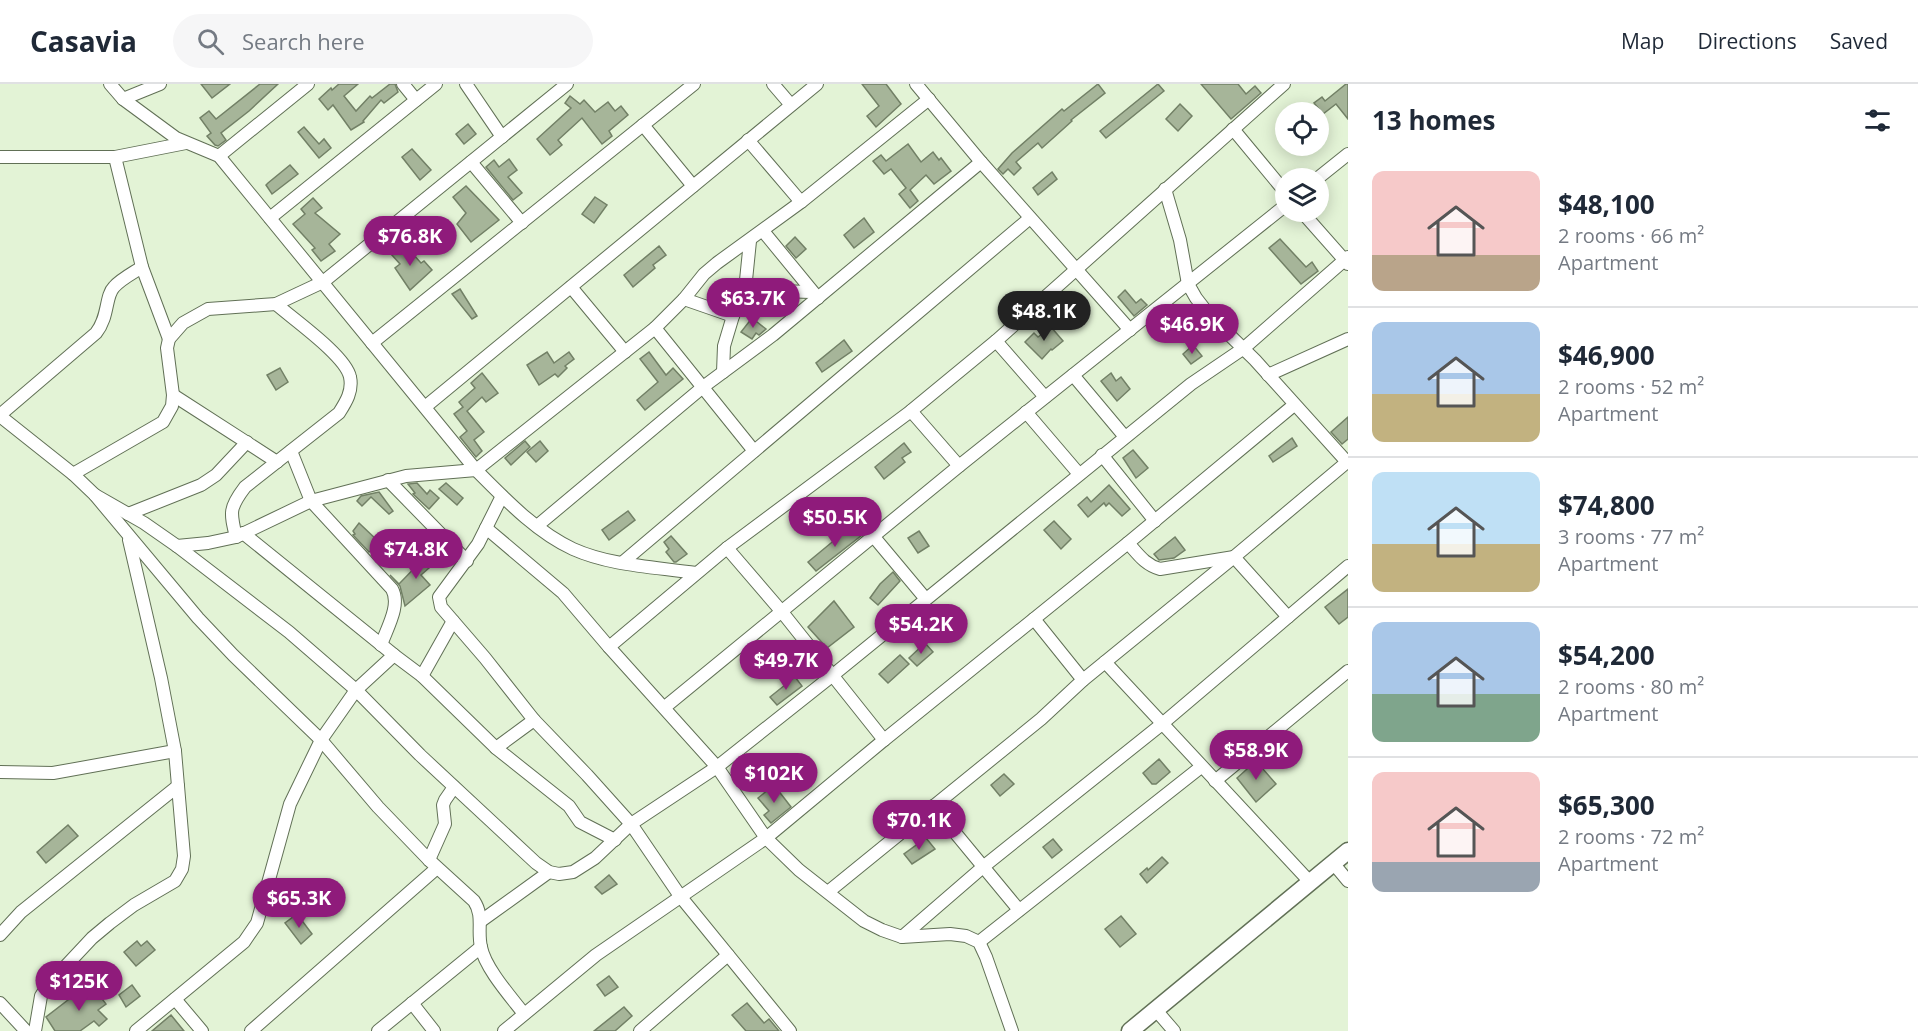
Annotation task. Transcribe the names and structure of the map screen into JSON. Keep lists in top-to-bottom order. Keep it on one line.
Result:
{"page":{"header":"Casavia","search":"Search here","nav":["Map","Directions","Saved"],"heading":"13 homes","list":[{"name":"$48,100","note":"2 rooms · 66 m² · Apartment"},{"name":"$46,900","note":"2 rooms · 52 m² · Apartment"},{"name":"$74,800","note":"3 rooms · 77 m² · Apartment"},{"name":"$54,200","note":"2 rooms · 80 m² · Apartment"},{"name":"$65,300","note":"2 rooms · 72 m² · Apartment"}],"price":["$76.8K","$63.7K","$48.1K","$46.9K","$50.5K","$74.8K","$54.2K","$49.7K","$58.9K","$102K","$70.1K","$65.3K","$125K"]}}
